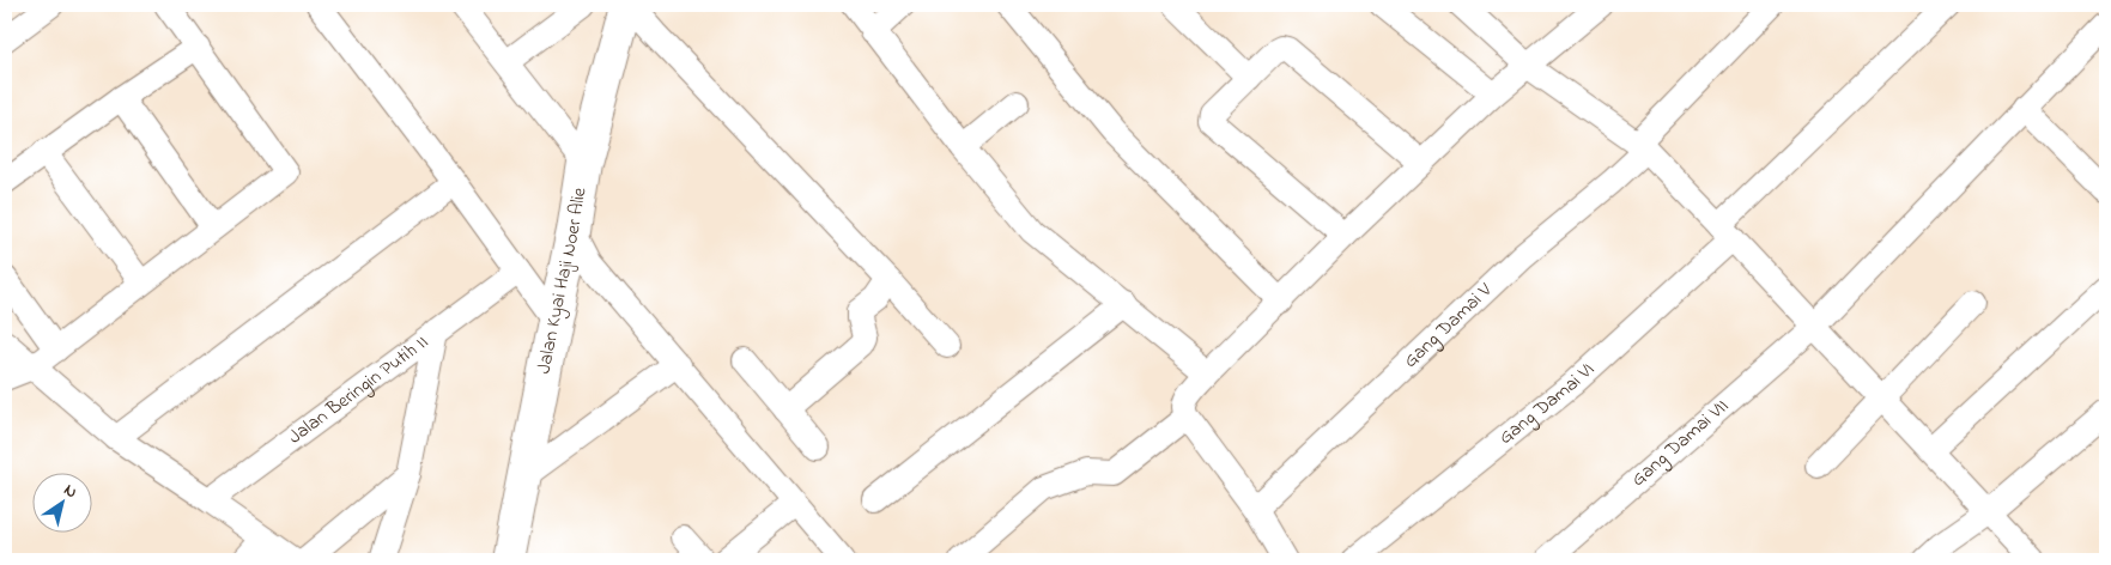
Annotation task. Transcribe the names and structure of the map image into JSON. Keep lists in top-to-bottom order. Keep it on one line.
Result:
{"streets":{"street":["Jalan Kyai Haji Noer Alie","Gang Damai V","Jalan Beringin Putih II","Gang Damai VI","Gang Damai VII"]},"north":"top right"}
